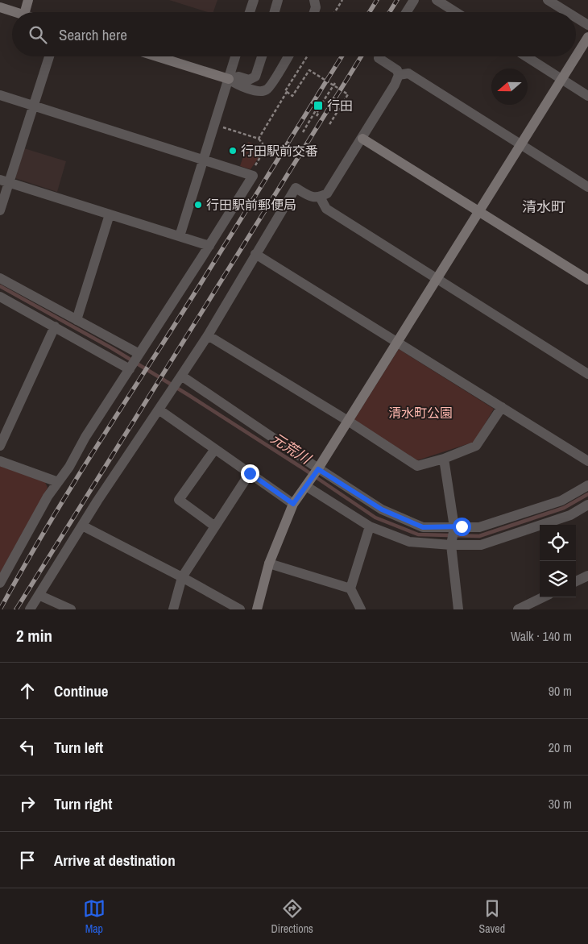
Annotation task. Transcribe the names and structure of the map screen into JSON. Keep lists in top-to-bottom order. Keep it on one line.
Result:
{"districts":["清水町"],"water":["元荒川"],"parks":["清水町公園"],"places":{"transit":["行田"],"other":["行田駅前交番","行田駅前郵便局"]},"north":"left","page":{"search":"Search here","heading":["2 min","Walk · 140 m"],"list":[["Continue","90 m"],["Turn left","20 m"],["Turn right","30 m"],"Arrive at destination"],"nav":["Map","Directions","Saved"]}}
